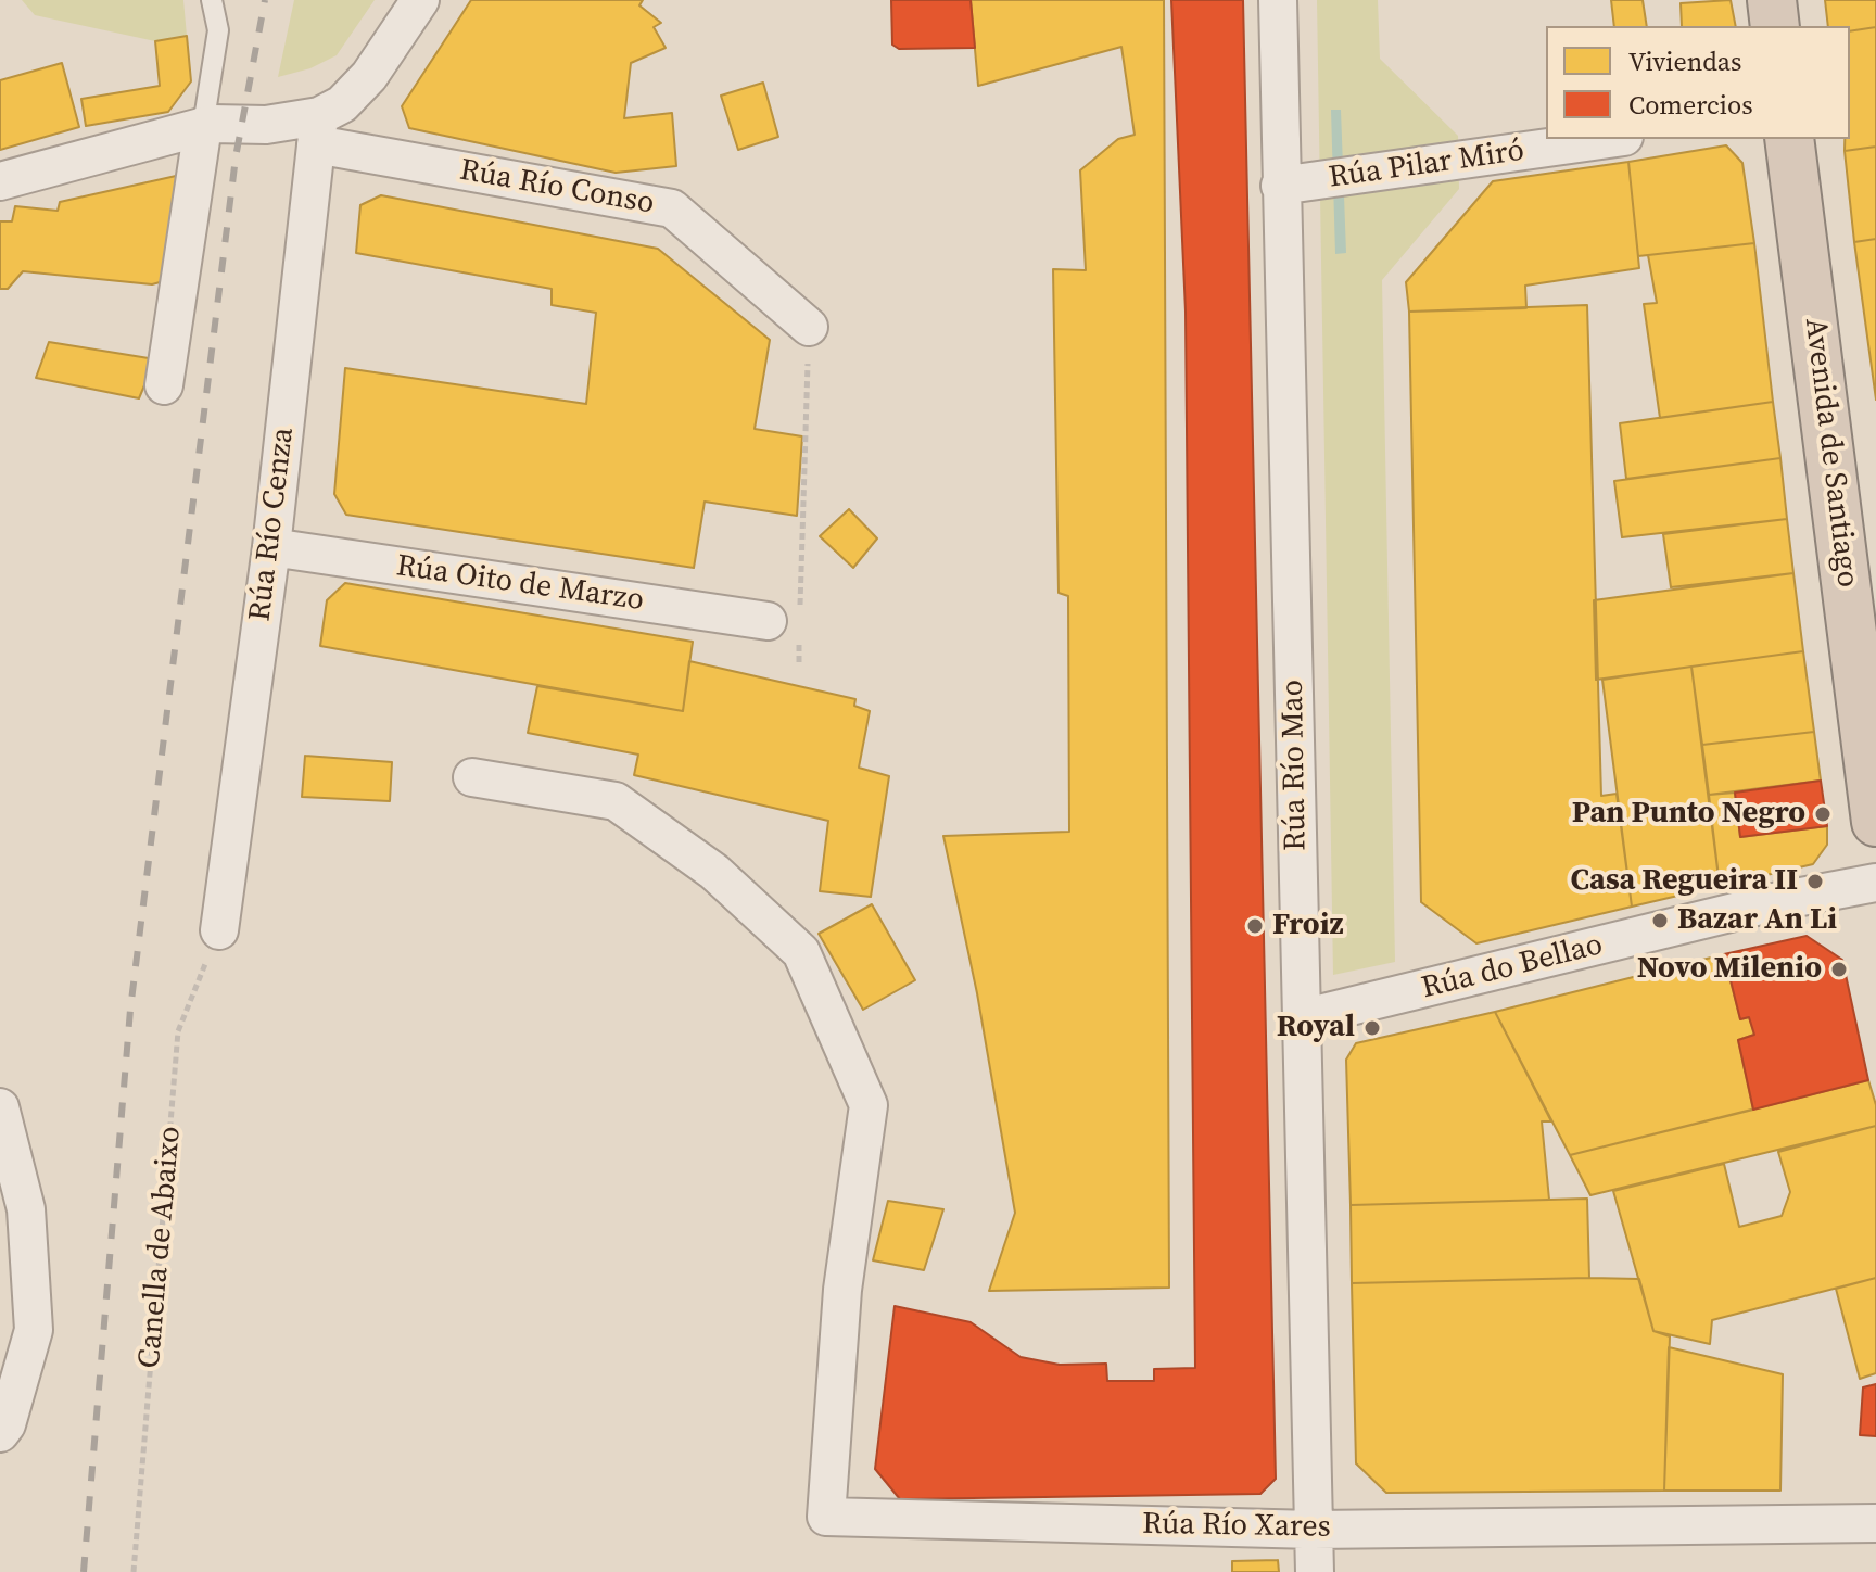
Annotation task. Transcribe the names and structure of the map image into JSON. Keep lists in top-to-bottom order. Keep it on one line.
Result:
{"streets":{"highway":["Avenida de Santiago"],"street":["Rúa Pilar Miró","Rúa Río Conso","Rúa Río Cenza","Rúa Oito de Marzo","Rúa Río Mao","Rúa do Bellao","Rúa Río Xares"],"path":["Canella de Abaixo"]},"crossings":[["Rúa Pilar Miró","Rúa Río Mao"],["Rúa Río Conso","Rúa Río Cenza"],["Rúa Río Cenza","Rúa Oito de Marzo"],["Rúa Río Cenza","Canella de Abaixo"],["Rúa Río Mao","Rúa do Bellao"],["Rúa Río Mao","Rúa Río Xares"]],"places":["Pan Punto Negro","Casa Regueira II","Bazar An Li","Froiz","Novo Milenio","Royal"],"legend":["Viviendas","Comercios"]}
